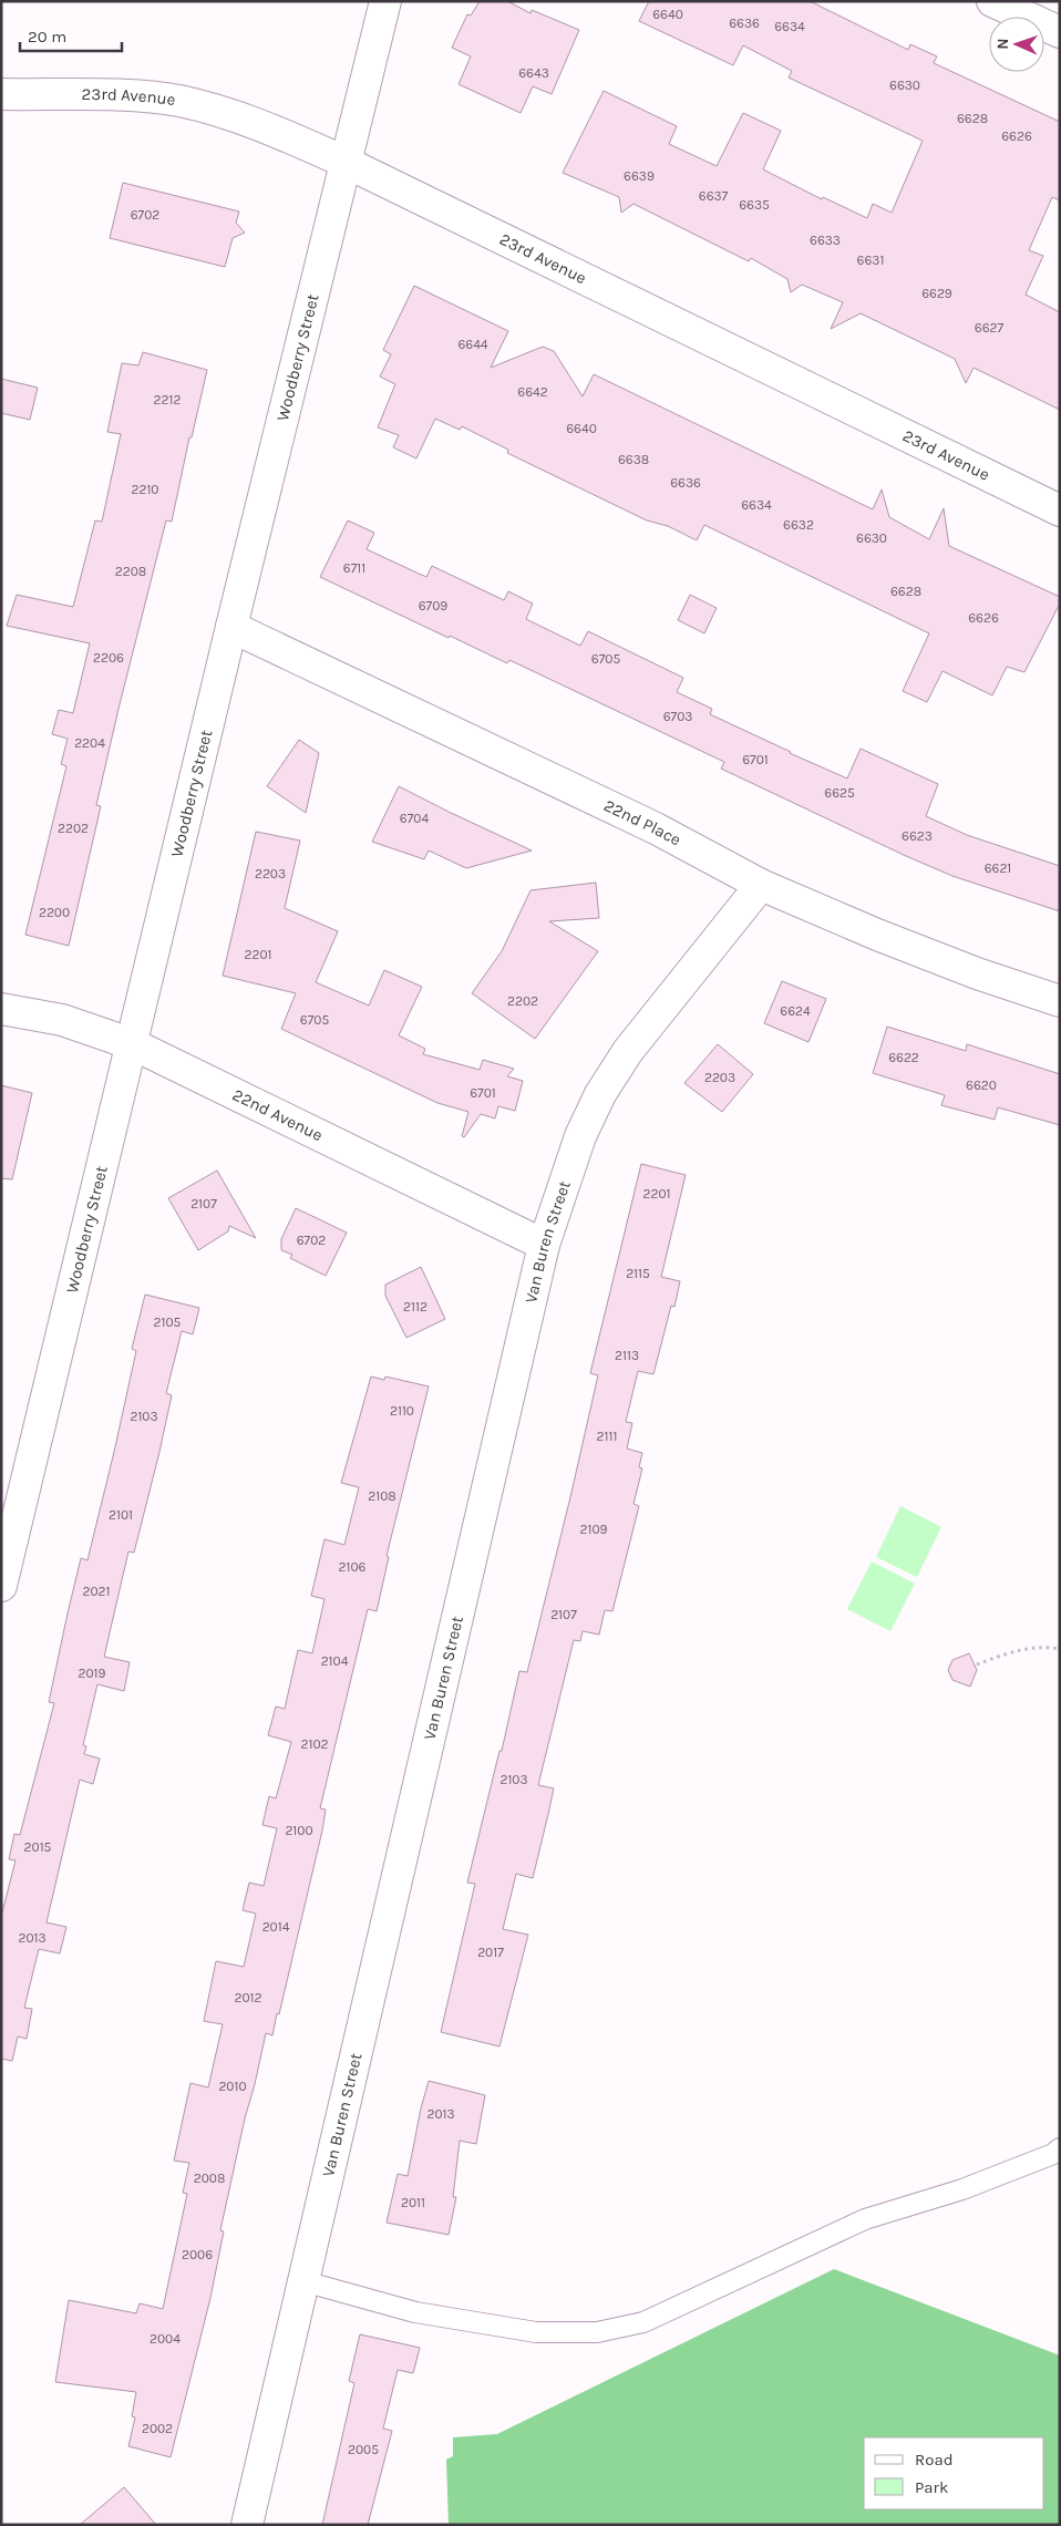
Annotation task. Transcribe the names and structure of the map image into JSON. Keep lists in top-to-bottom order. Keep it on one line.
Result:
{"streets":{"street":["23rd Avenue","Woodberry Street","22nd Place","22nd Avenue","Van Buren Street"]},"crossings":[["23rd Avenue","Woodberry Street"],["Woodberry Street","22nd Place"],["Woodberry Street","22nd Avenue"],["22nd Place","Van Buren Street"],["22nd Avenue","Van Buren Street"]],"house_numbers":["6640","6636","6634","6643","6630","6628","6626","6639","6637","6635","6702","6633","6631","6629","6627","6644","6642","2212","6640","6638","6636","2210","6634","6632","6630","6711","2208","6628","6709","6626","2206","6705","6703","2204","6701","6625","6704","2202","6623","6621","2203","2200","2201","2202","6624","6705","6622","2203","6620","6701","2201","2107","6702","2115","2112","2105","2113","2110","2103","2111","2108","2101","2109","2106","2021","2107","2104","2019","2102","2103","2100","2015","2014","2013","2017","2012","2010","2013","2008","2011","2006","2004","2002","2005"],"legend":["Road","Park"],"scale_bar":"20 m","north":"left"}
